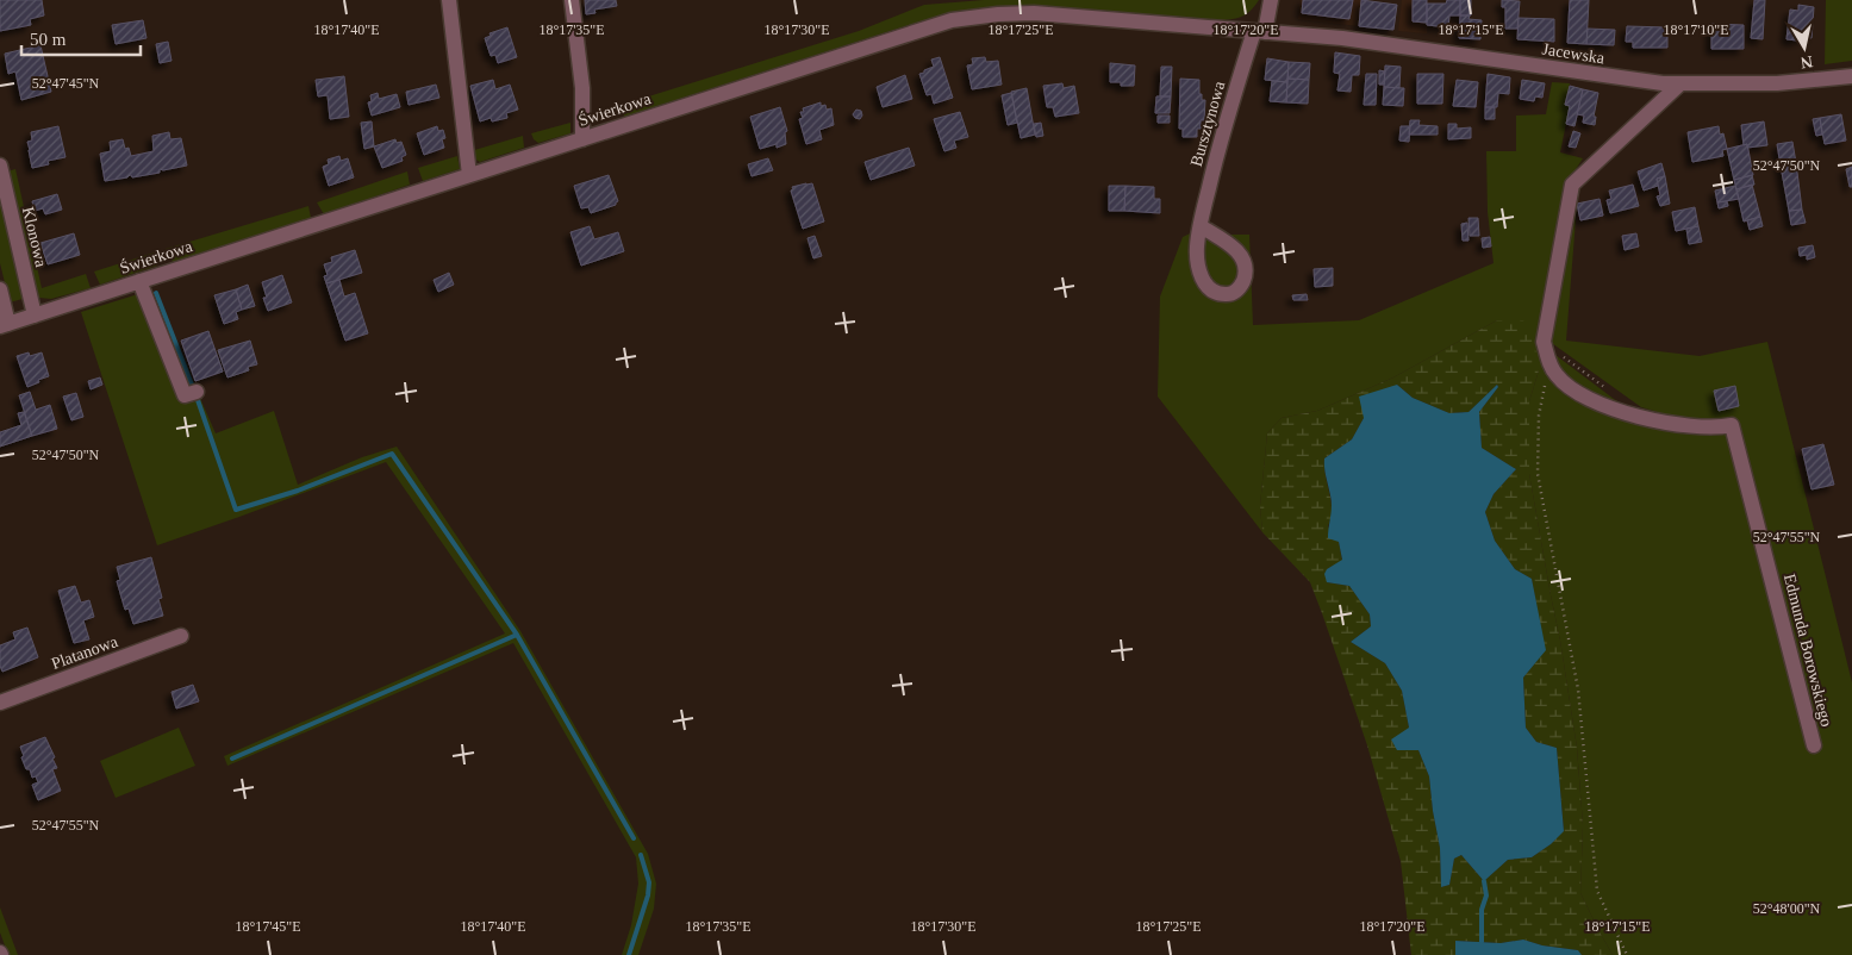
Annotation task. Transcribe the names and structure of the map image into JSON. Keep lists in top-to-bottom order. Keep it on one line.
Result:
{"streets":{"street":["Jacewska","Świerkowa","Bursztynowa","Klonowa","Edmunda Borowskiego","Platanowa"]},"crossings":[["Jacewska","Świerkowa"],["Jacewska","Bursztynowa"],["Świerkowa","Bursztynowa"],["Świerkowa","Klonowa"]],"scale_bar":"50 m","north":"bottom","coordinates":["18°17'40\"E","18°17'35\"E","18°17'30\"E","18°17'25\"E","18°17'20\"E","18°17'15\"E","18°17'10\"E","52°47'45\"N","52°47'50\"N","52°47'55\"N","52°48'00\"N","18°17'45\"E"]}
